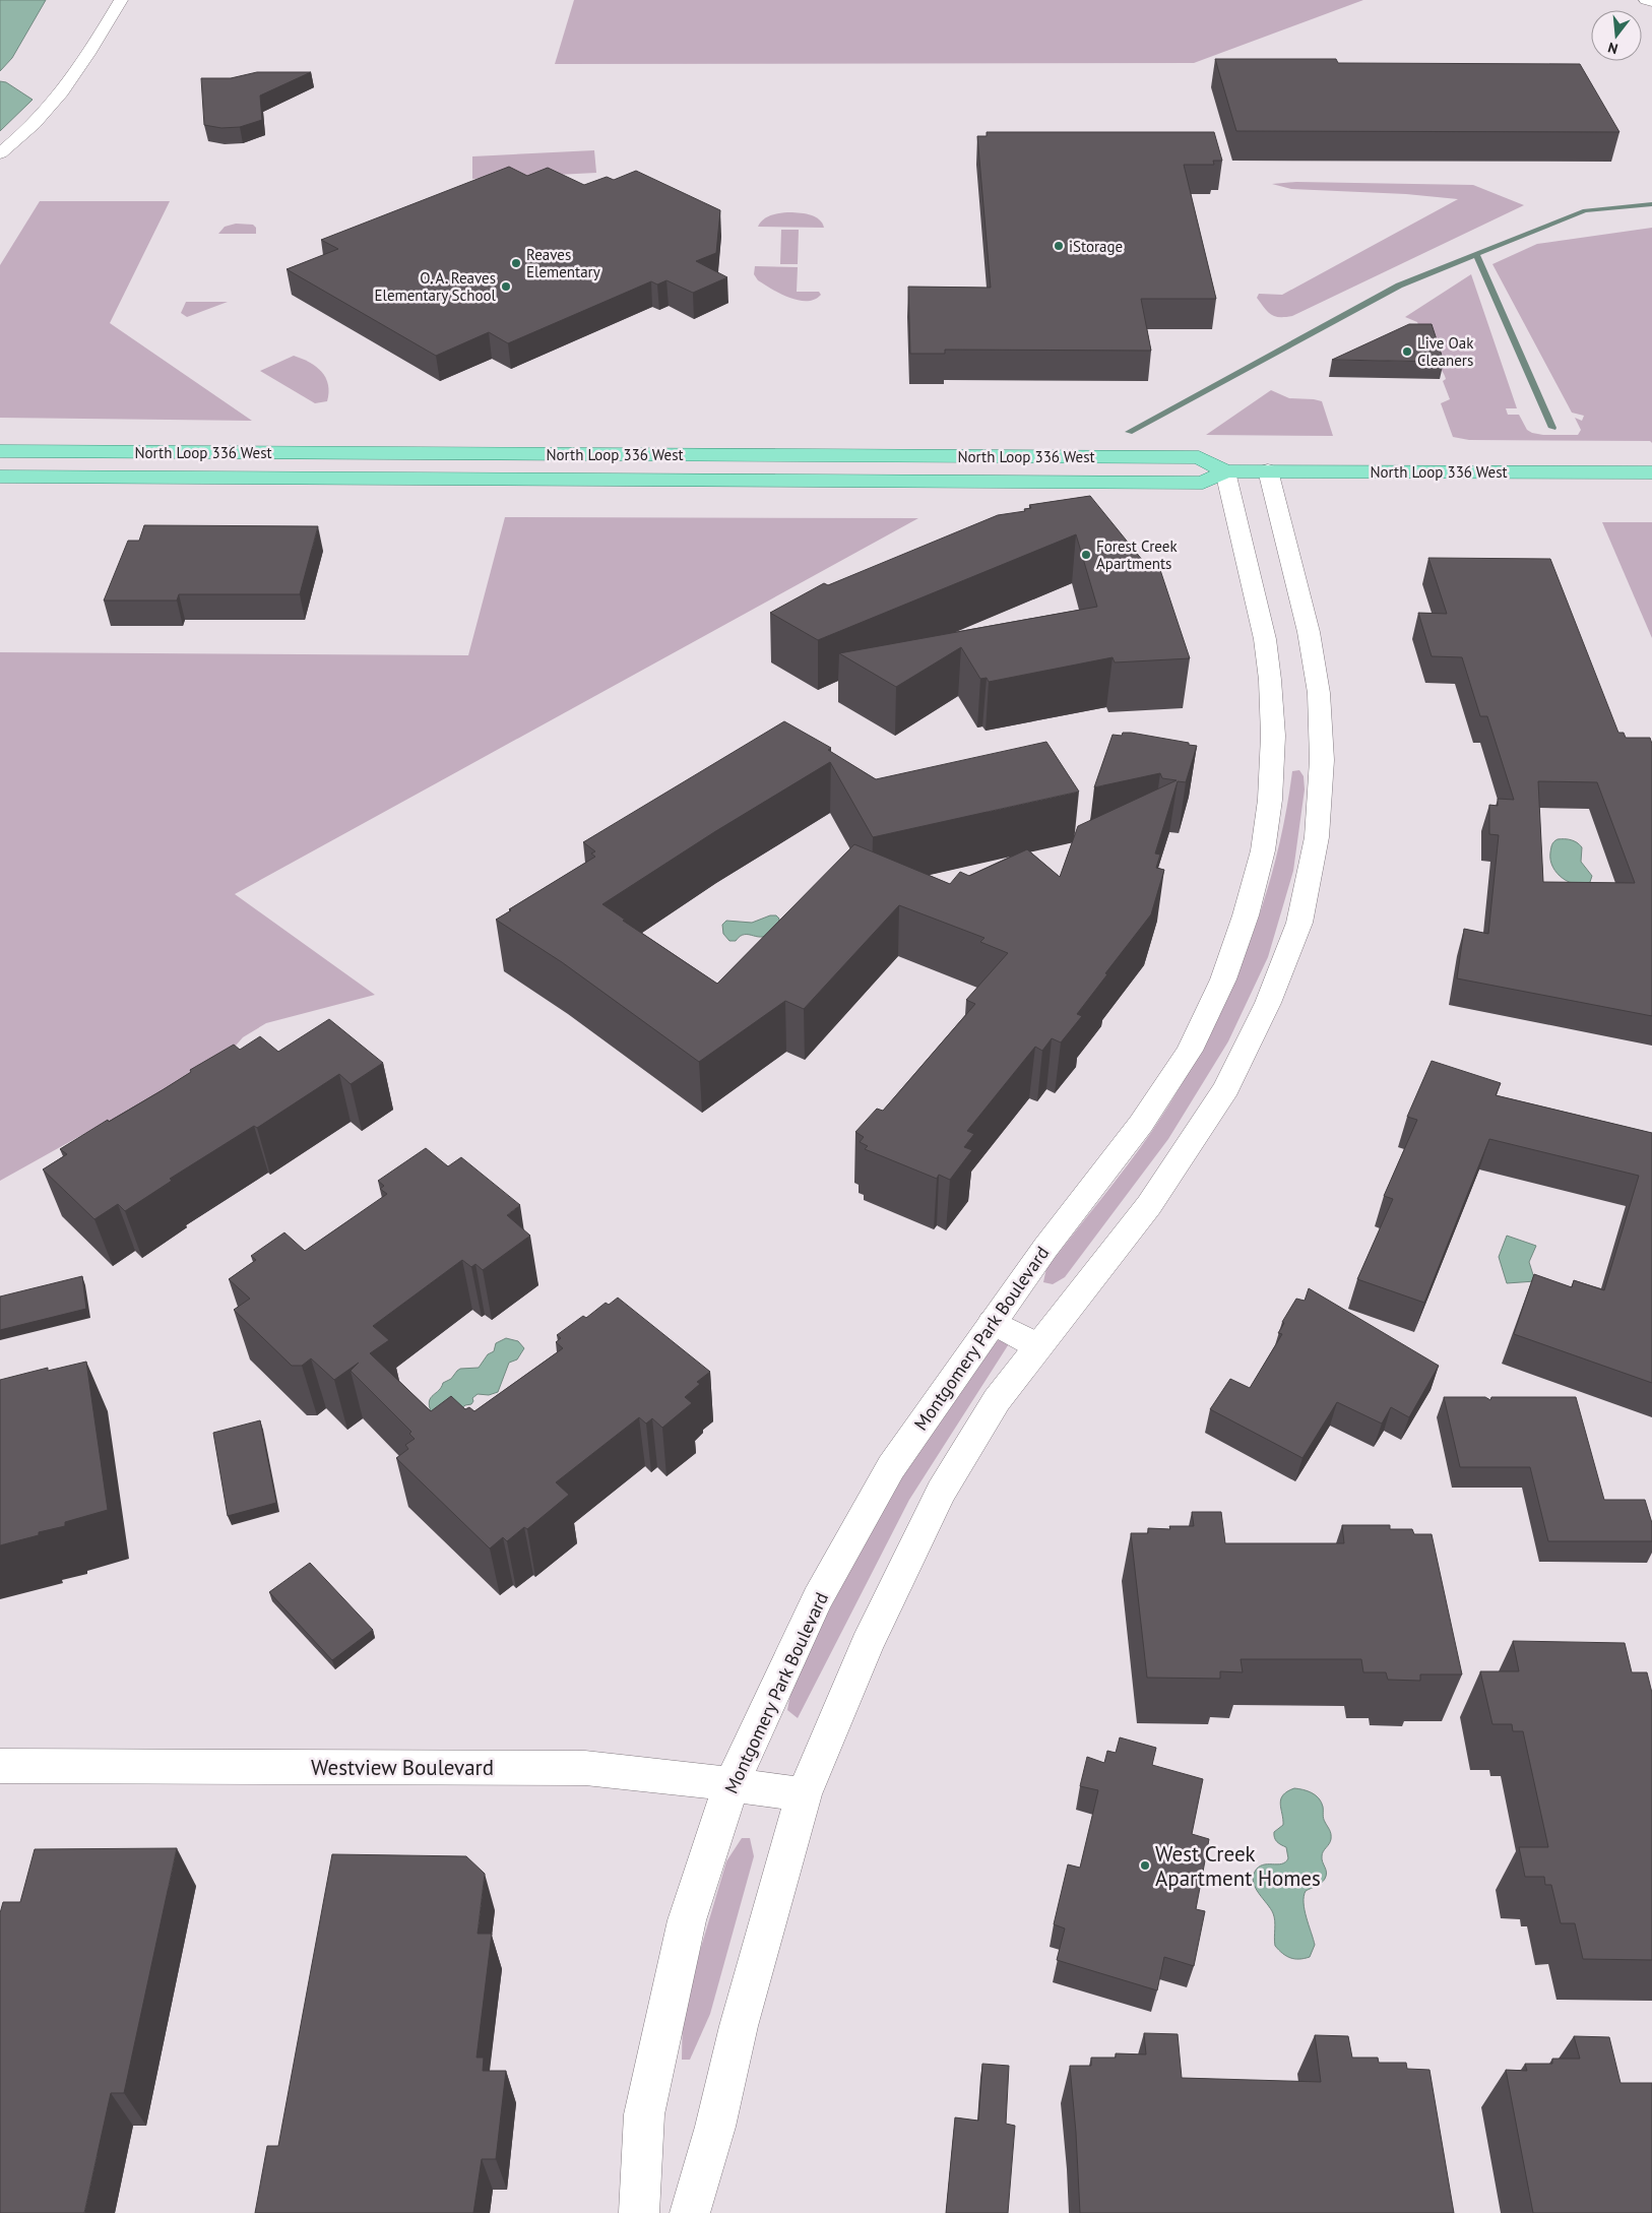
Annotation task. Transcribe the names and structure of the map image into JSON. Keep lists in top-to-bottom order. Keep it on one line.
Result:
{"streets":{"main road":["North Loop 336 West"],"street":["Montgomery Park Boulevard","Westview Boulevard"]},"crossings":[["North Loop 336 West","Montgomery Park Boulevard"],["Montgomery Park Boulevard","Westview Boulevard"]],"places":["iStorage","Reaves Elementary","O. A. Reaves Elementary School","Live Oak Cleaners","Forest Creek Apartments","West Creek Apartment Homes"],"north":"bottom"}
